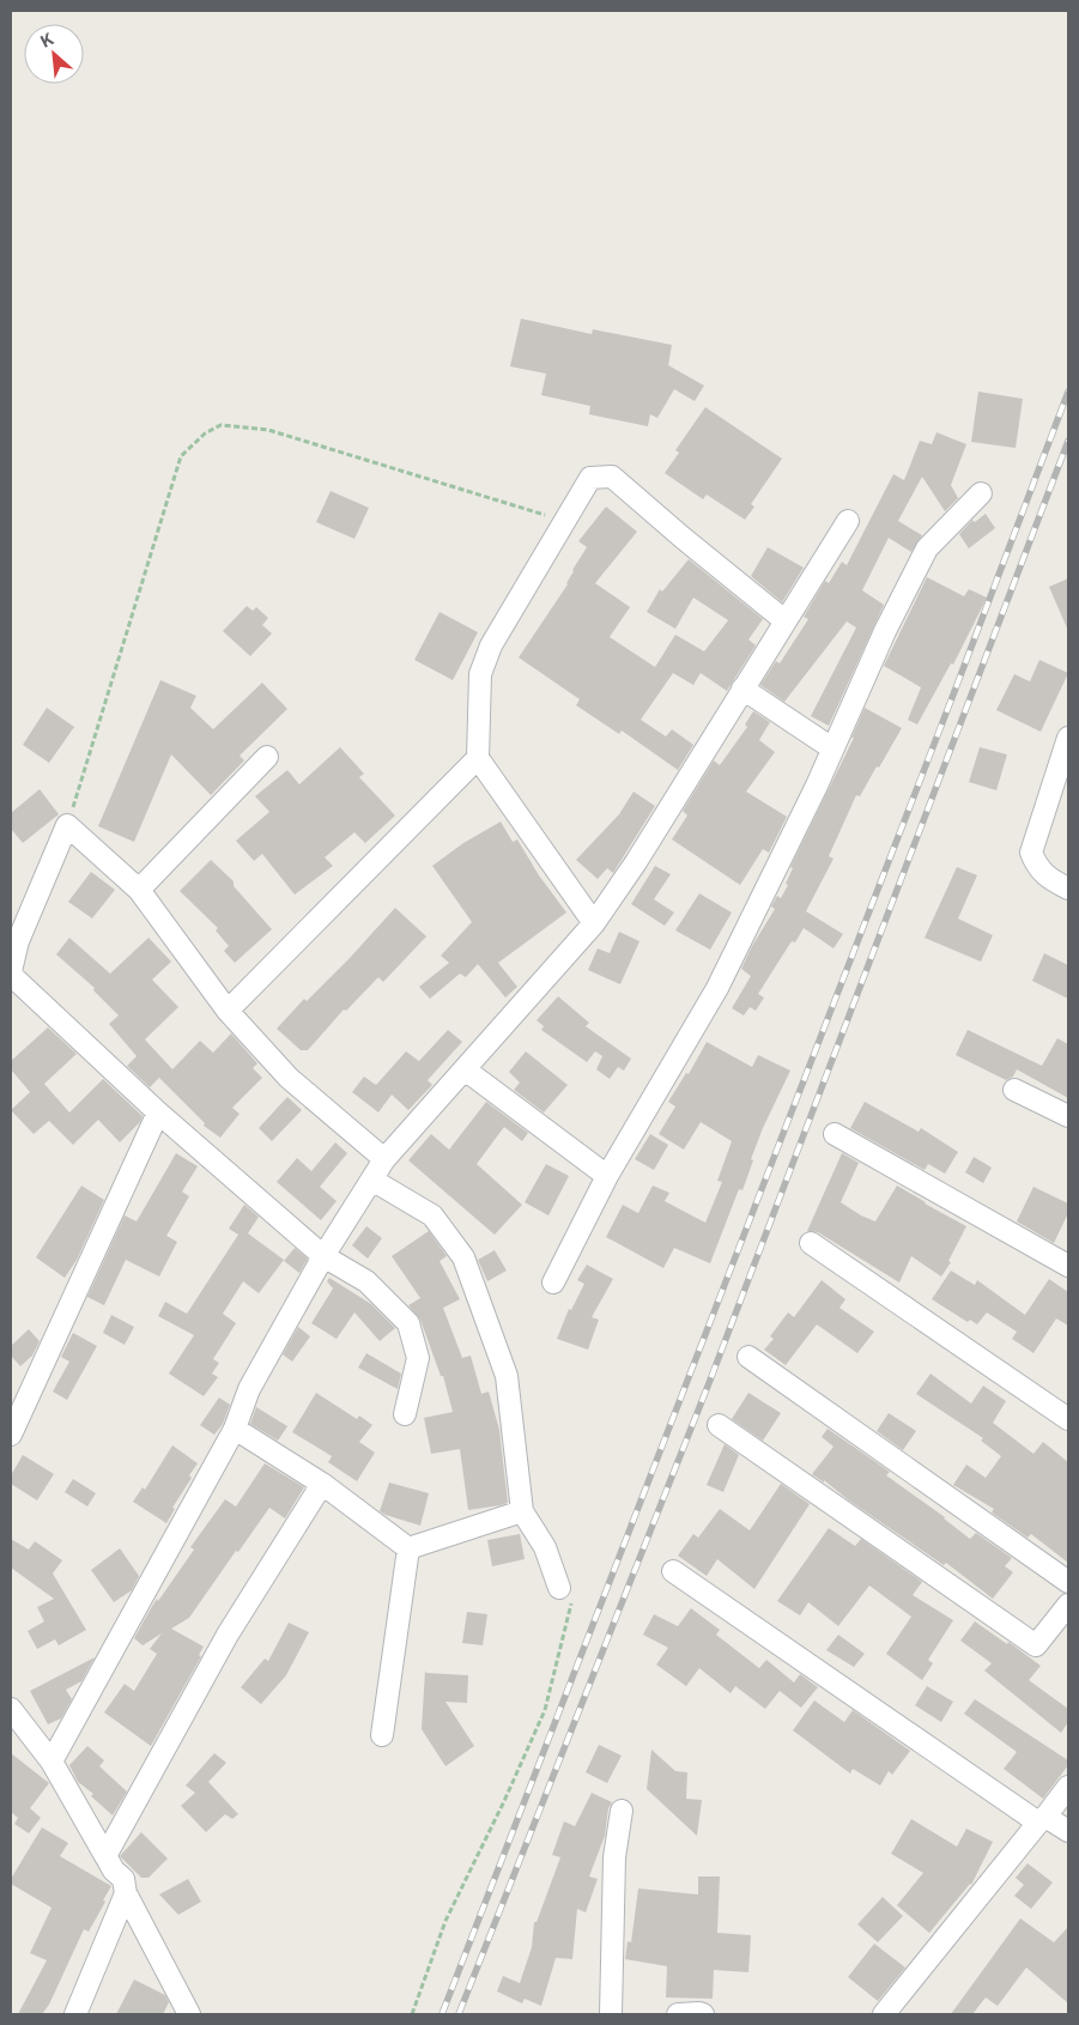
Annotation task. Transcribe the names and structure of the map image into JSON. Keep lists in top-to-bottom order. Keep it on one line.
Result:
{"north":"top left"}
